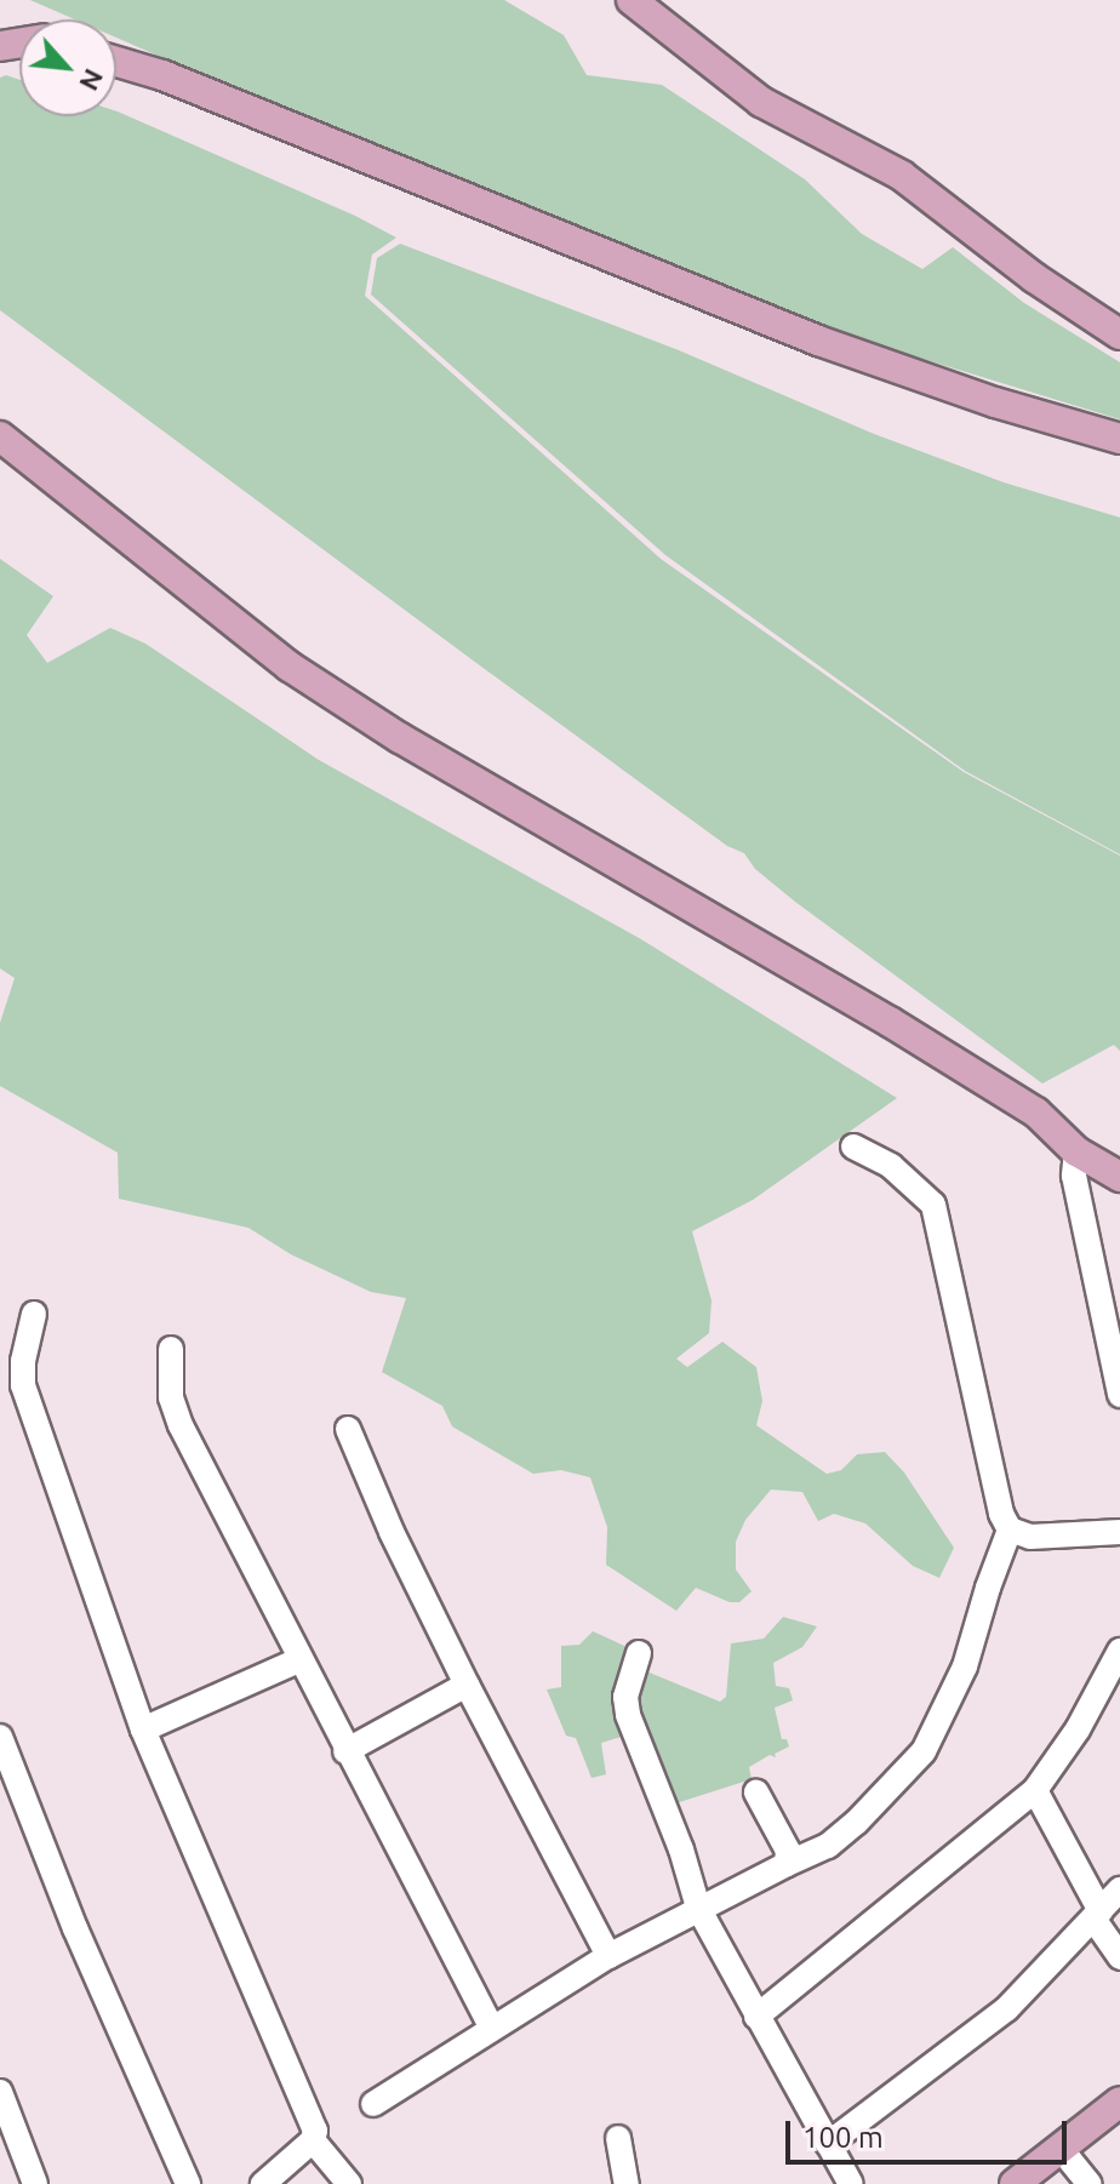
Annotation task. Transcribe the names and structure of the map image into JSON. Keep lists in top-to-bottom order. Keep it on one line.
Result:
{"scale_bar":"100 m","north":"bottom right"}
